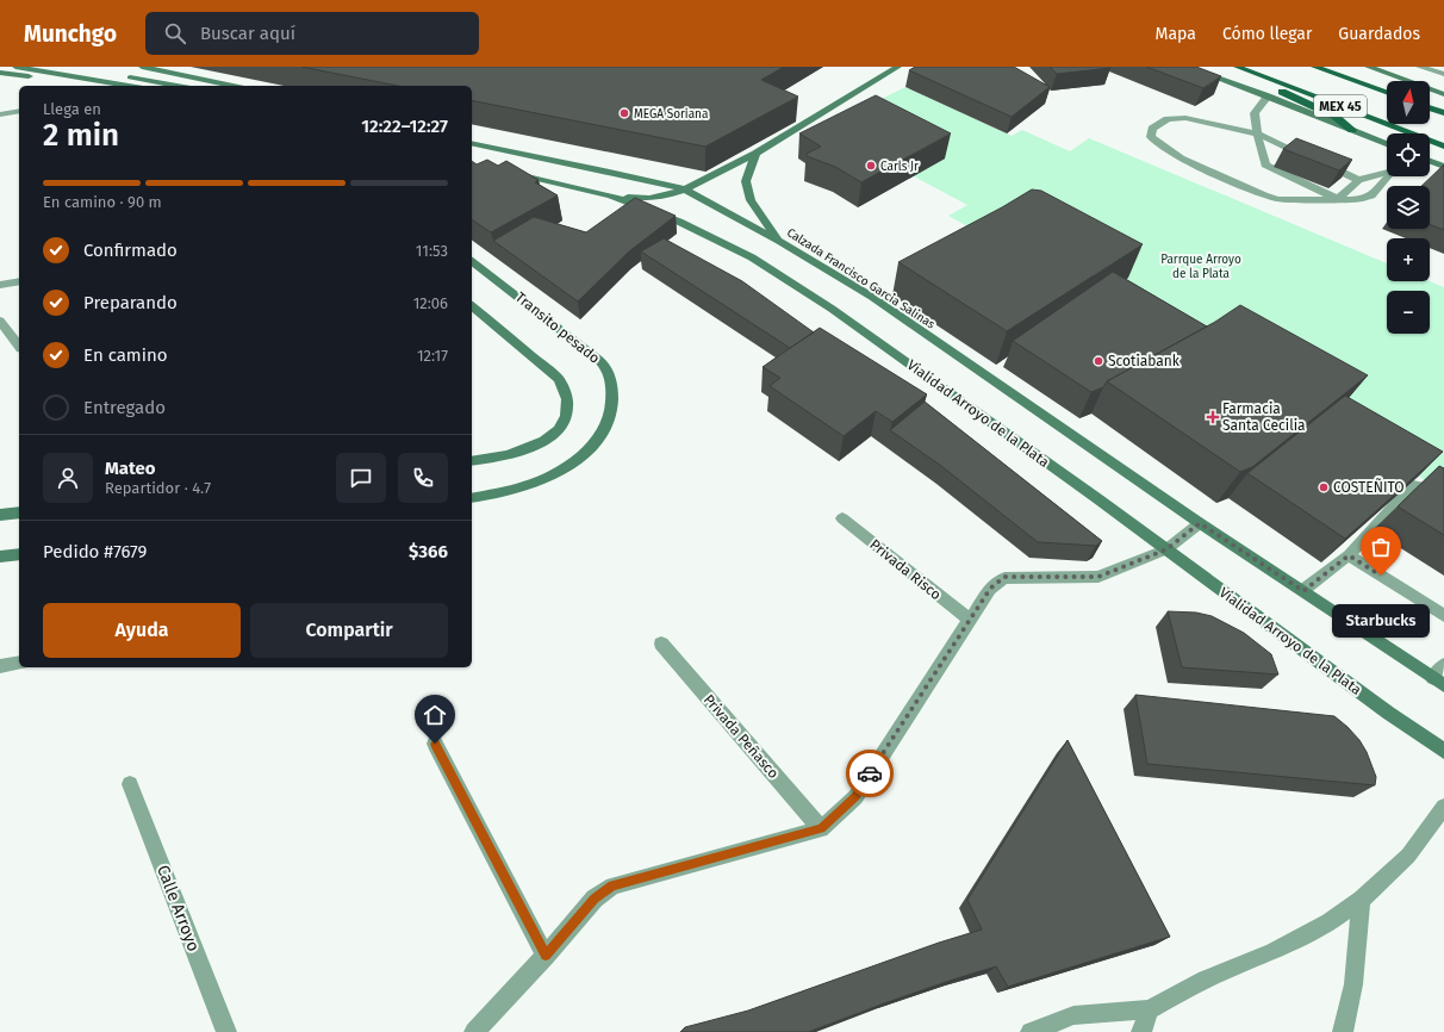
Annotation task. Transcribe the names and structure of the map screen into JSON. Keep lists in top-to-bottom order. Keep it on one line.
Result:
{"streets":{"main road":["MEX 45","Calzada Francisco Garcia Salinas","Transito pesado","Vialidad Arroyo de la Plata"],"street":["Privada Risco","Privada Peñasco","Calle Arroyo"]},"parks":["Parrque Arroyo de la Plata"],"places":{"other":["MEGA Soriana","Carls Jr","Scotiabank","COSTEÑITO","Starbucks"],"health":["Farmacia Santa Cecilia"]},"north":"top","page":{"header":"Munchgo","search":"Buscar aquí","nav":["Mapa","Cómo llegar","Guardados"],"map_buttons":["+","−"],"heading":["2 min","Llega en","12:22–12:27"],"panel":["Mateo","Repartidor · 4.7","Pedido #7679","$366"],"bar":"En camino · 90 m","list":[["Confirmado","11:53"],["Preparando","12:06"],["En camino","12:17"],"Entregado"],"buttons":["Ayuda","Compartir"],"bubble":"Starbucks"}}
